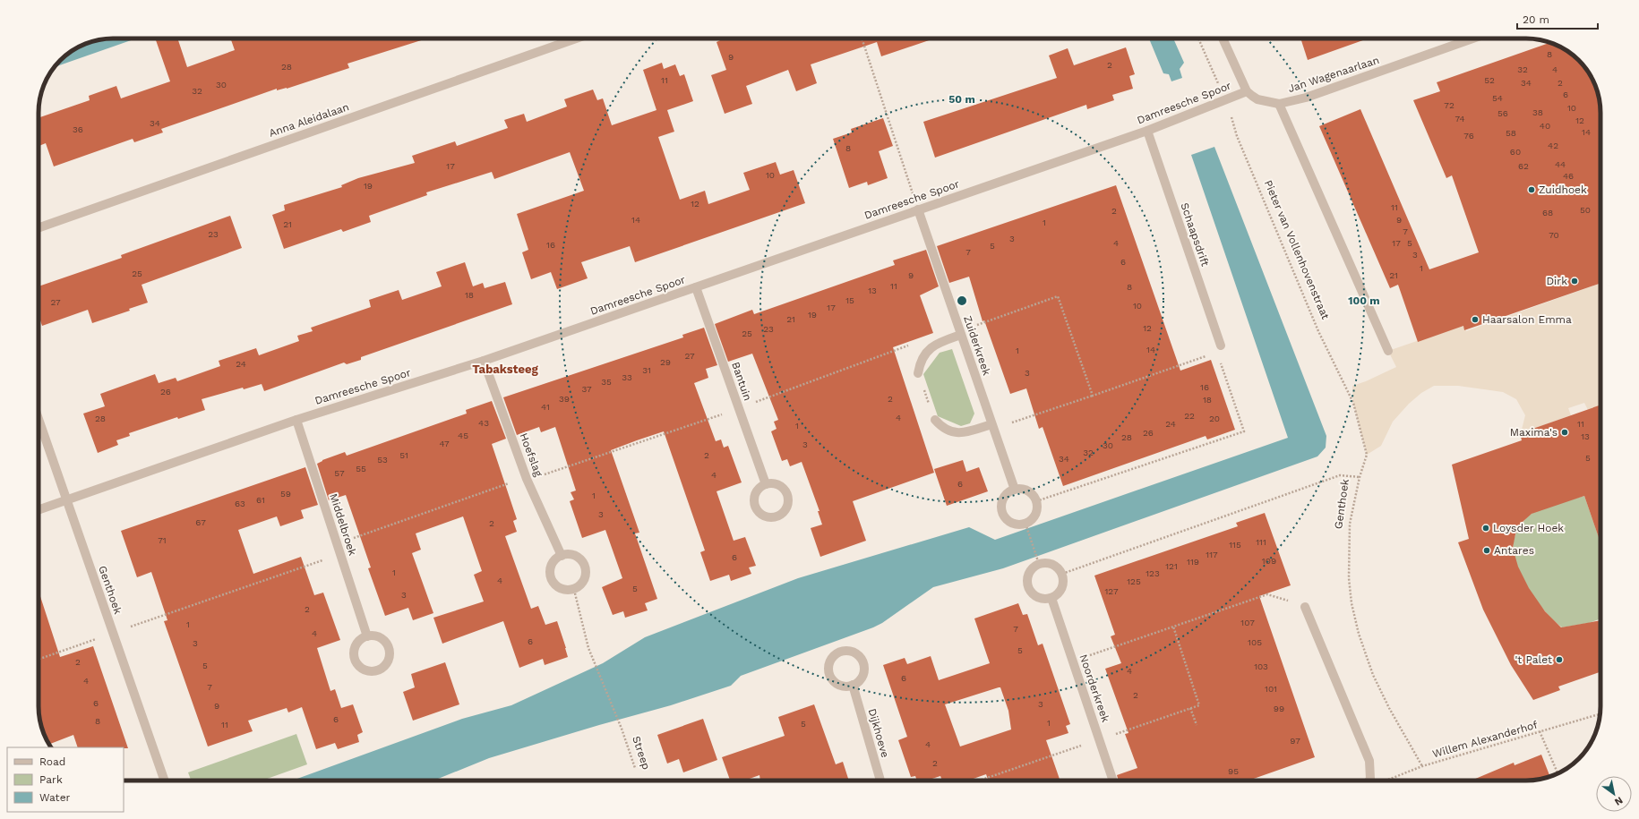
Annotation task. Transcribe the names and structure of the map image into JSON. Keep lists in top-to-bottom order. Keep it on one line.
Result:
{"streets":{"street":["Jan Wagenaarlaan","Damreesche Spoor","Anna Aleidalaan","Schaapsdrift","Zuiderkreek","Bantuin","Hoefslag","Genthoek","Middelbroek","Noorderkreek","Dijkhoeve"],"path":["Pieter van Vollenhovenstraat","Willem Alexanderhof","Streep"]},"crossings":[["Jan Wagenaarlaan","Damreesche Spoor"],["Damreesche Spoor","Schaapsdrift"],["Damreesche Spoor","Pieter van Vollenhovenstraat"],["Damreesche Spoor","Zuiderkreek"],["Damreesche Spoor","Bantuin"],["Damreesche Spoor","Hoefslag"],["Damreesche Spoor","Genthoek"],["Damreesche Spoor","Middelbroek"],["Pieter van Vollenhovenstraat","Genthoek"],["Hoefslag","Streep"],["Genthoek","Noorderkreek"],["Genthoek","Willem Alexanderhof"]],"districts":["Tabaksteeg"],"places":["Zuidhoek","Dirk","Haarsalon Emma","Maxima's","Loysder Hoek","Antares","'t Palet"],"house_numbers":["8","9","2","28","32","4","11","52","34","2","30","32","6","54","72","10","38","56","74","12","34","40","36","14","58","76","42","8","60","44","17","62","10","46","19","12","11","50","2","68","14","9","1","21","7","23","70","3","4","17","5","16","5","7","3","6","1","25","9","21","11","8","13","18","15","27","10","17","19","21","12","23","25","14","1","27","29","24","31","3","33","35","16","37","26","39","2","18","41","22","4","28","20","43","24","11","1","26","45","13","28","47","3","30","32","51","2","5","34","53","55","57","4","6","59","1","61","63","3","67","2","71","111","115","117","6","109","119","121","1","123","4","125","5","127","3","2","107","1","7","4","6","105","3","5","2","5","103","4","6","4","7","101","2","6","3","9","99","6","8","1","5","11","97","4","2","95"],"legend":["Road","Park","Water"],"scale_bar":"20 m","north":"bottom right","rings":["50 m","100 m"]}
